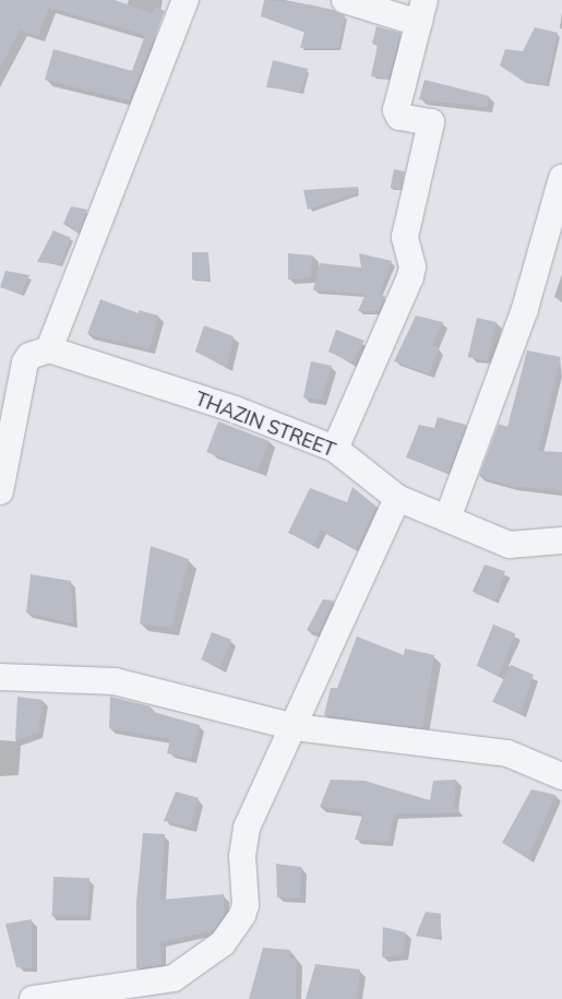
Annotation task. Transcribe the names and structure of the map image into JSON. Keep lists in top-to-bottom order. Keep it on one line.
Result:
{"streets":{"street":["THAZIN STREET"]}}
